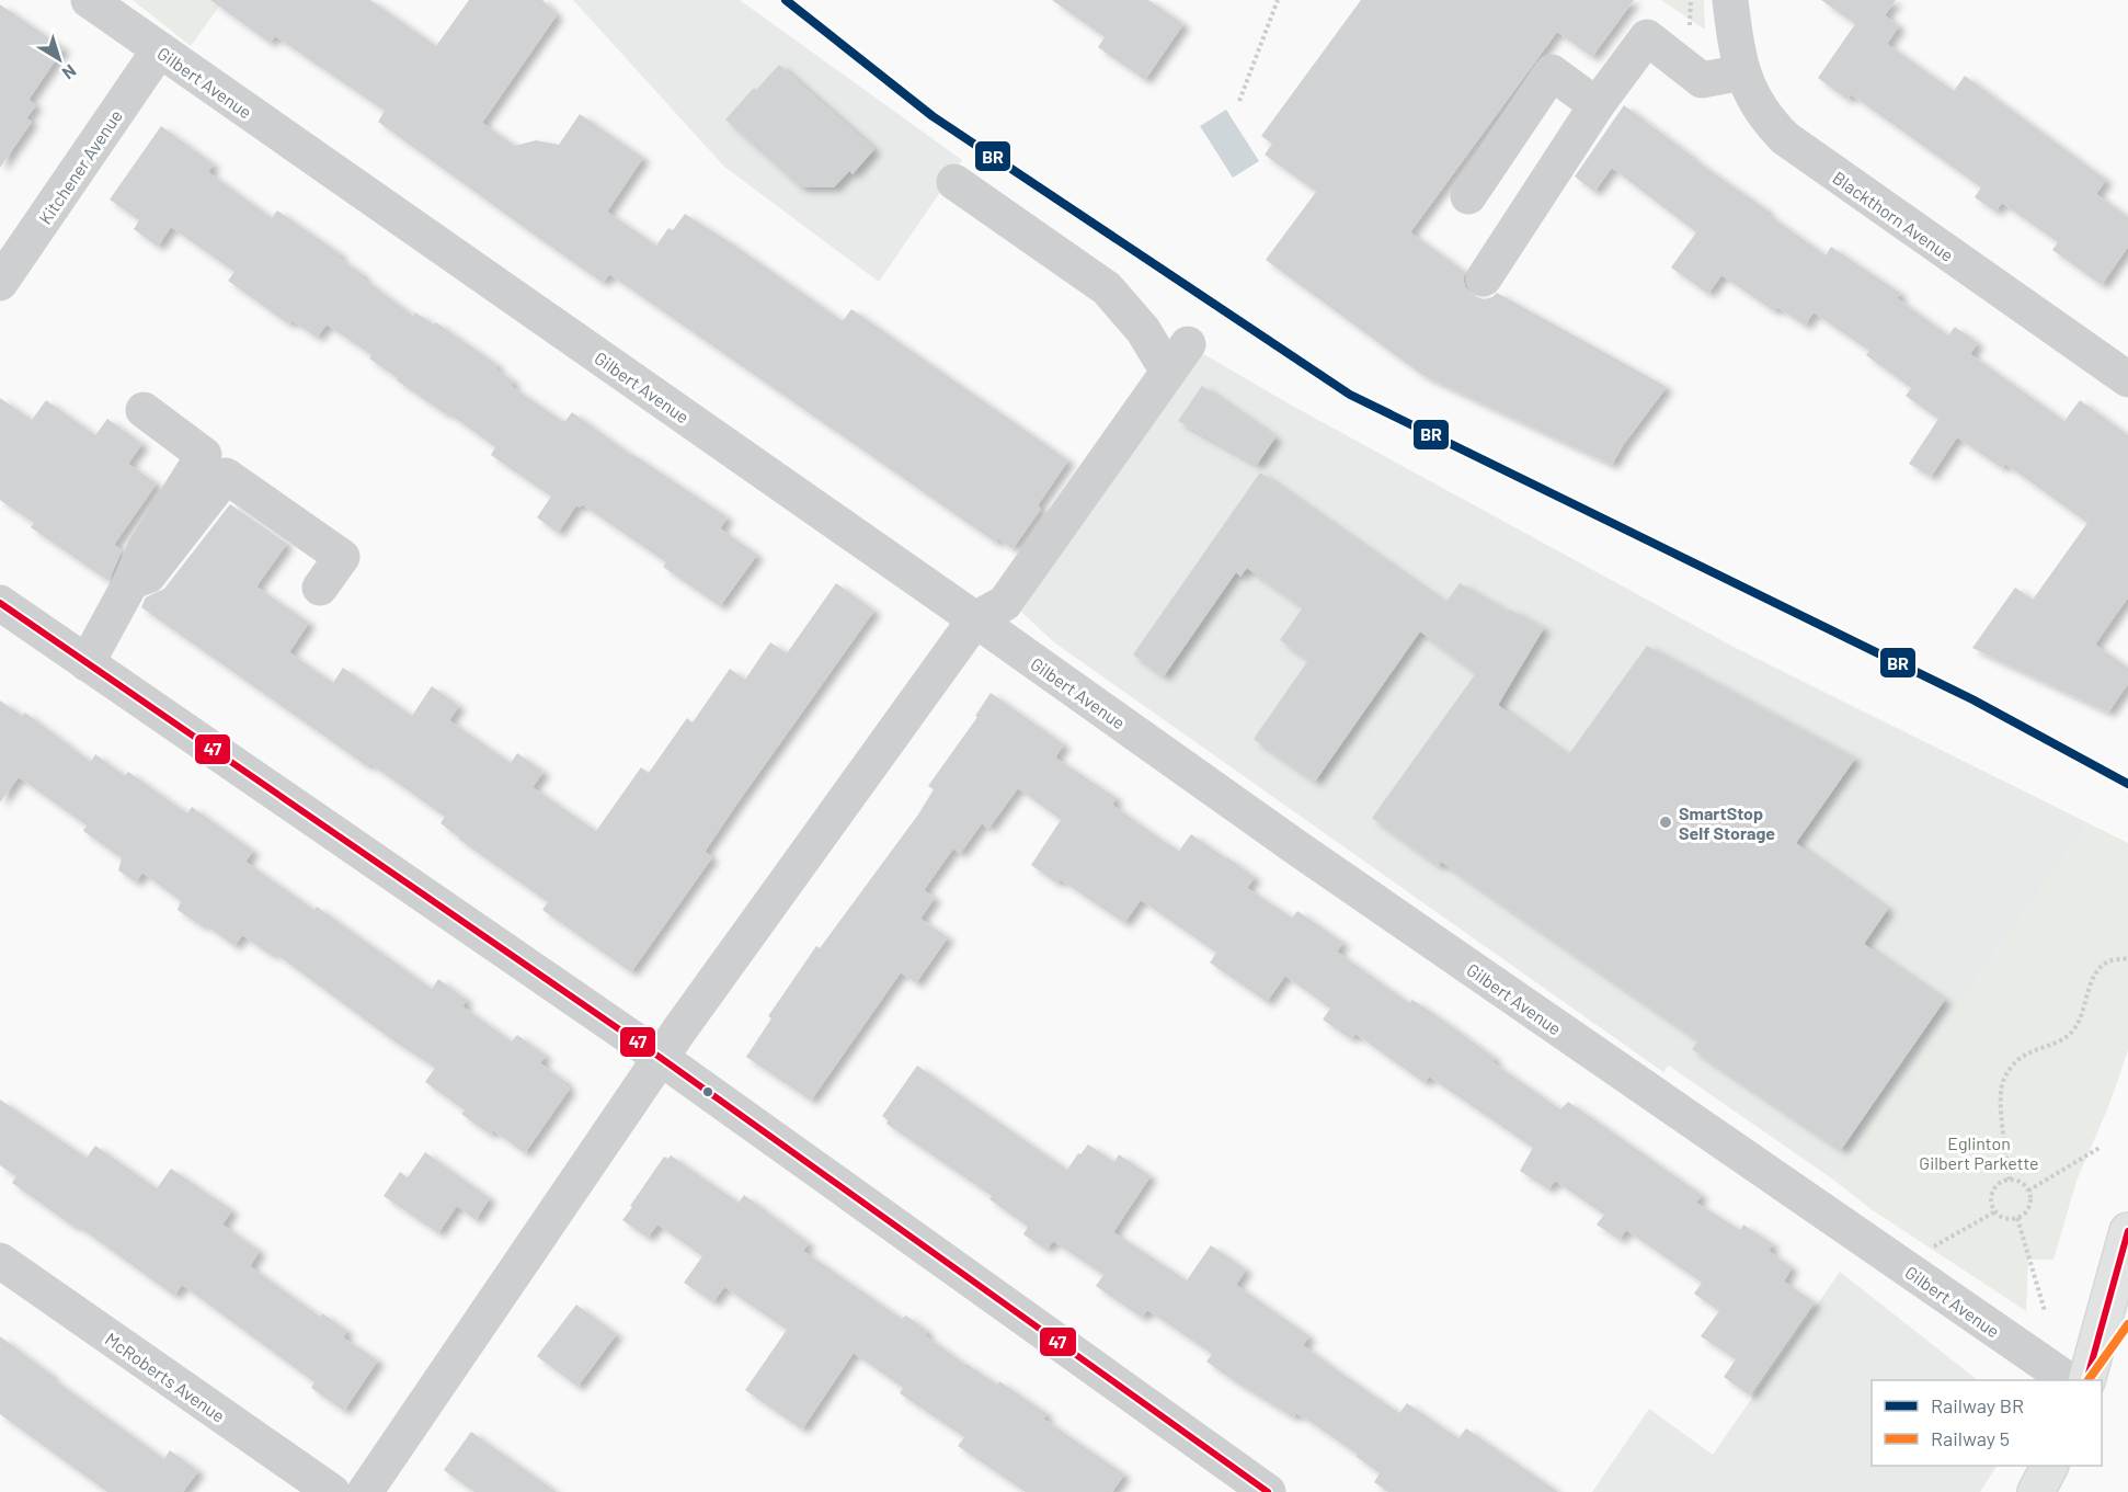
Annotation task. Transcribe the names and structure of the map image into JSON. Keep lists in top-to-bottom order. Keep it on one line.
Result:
{"streets":{"street":["Gilbert Avenue","Kitchener Avenue","Blackthorn Avenue","McRoberts Avenue"]},"crossings":[["Gilbert Avenue","Kitchener Avenue"]],"parks":["Eglinton Gilbert Parkette"],"places":["SmartStop Self Storage"],"lines":["rail line BR","transit line 47","rail line 5"],"legend":["Railway BR","Railway 5"],"north":"bottom right"}
